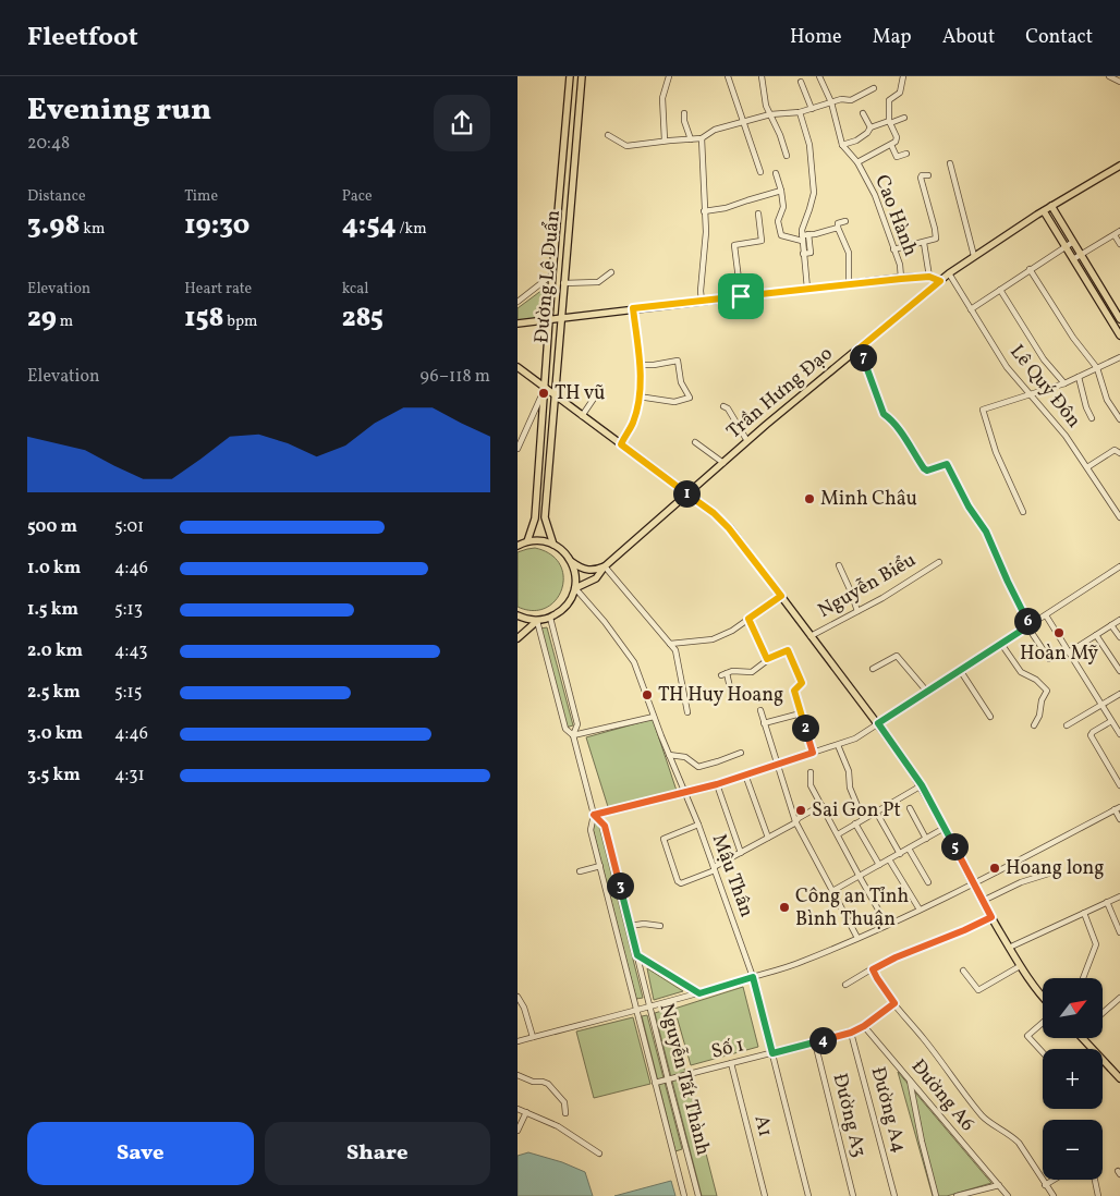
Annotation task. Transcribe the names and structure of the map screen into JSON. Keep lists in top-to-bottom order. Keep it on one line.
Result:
{"streets":{"main road":["Đường Lê Duẩn","Trần Hưng Đạo"],"street":["Cao Hành","Lê Quý Đôn","Nguyễn Biểu","Mậu Thân","Số 1","Nguyễn Tất Thành","Đường A6","Đường A4","Đường A3","A1"]},"crossings":[["Lê Quý Đôn","Trần Hưng Đạo"],["Trần Hưng Đạo","Mậu Thân"],["Mậu Thân","Số 1"],["Số 1","Nguyễn Tất Thành"],["Số 1","Đường A6"],["Số 1","Đường A4"],["Số 1","Đường A3"],["Số 1","A1"]],"places":["TH vũ","Minh Châu","Hoàn Mỹ","TH Huy Hoang","Sai Gon Pt","Hoang long","Công an Tỉnh Bình Thuận"],"north":"top right","page":{"header":"Fleetfoot","nav":["Home","Map","About","Contact"],"heading":["Evening run","20:48"],"stats":[["Distance","3.98 km"],["Time","19:30"],["Pace","4:54 /km"],["Elevation","29 m"],["Heart rate","158 bpm"],["kcal","285"]],"pins":["7","1","6","2","5","3","4"],"chart":["Elevation","96–118 m"],"list":[{"name":"500 m","note":"5:01"},{"name":"1.0 km","note":"4:46"},{"name":"1.5 km","note":"5:13"},{"name":"2.0 km","note":"4:43"},{"name":"2.5 km","note":"5:15"},{"name":"3.0 km","note":"4:46"},{"name":"3.5 km","note":"4:31"}],"map_buttons":["+","−"],"buttons":["Save","Share"]}}
